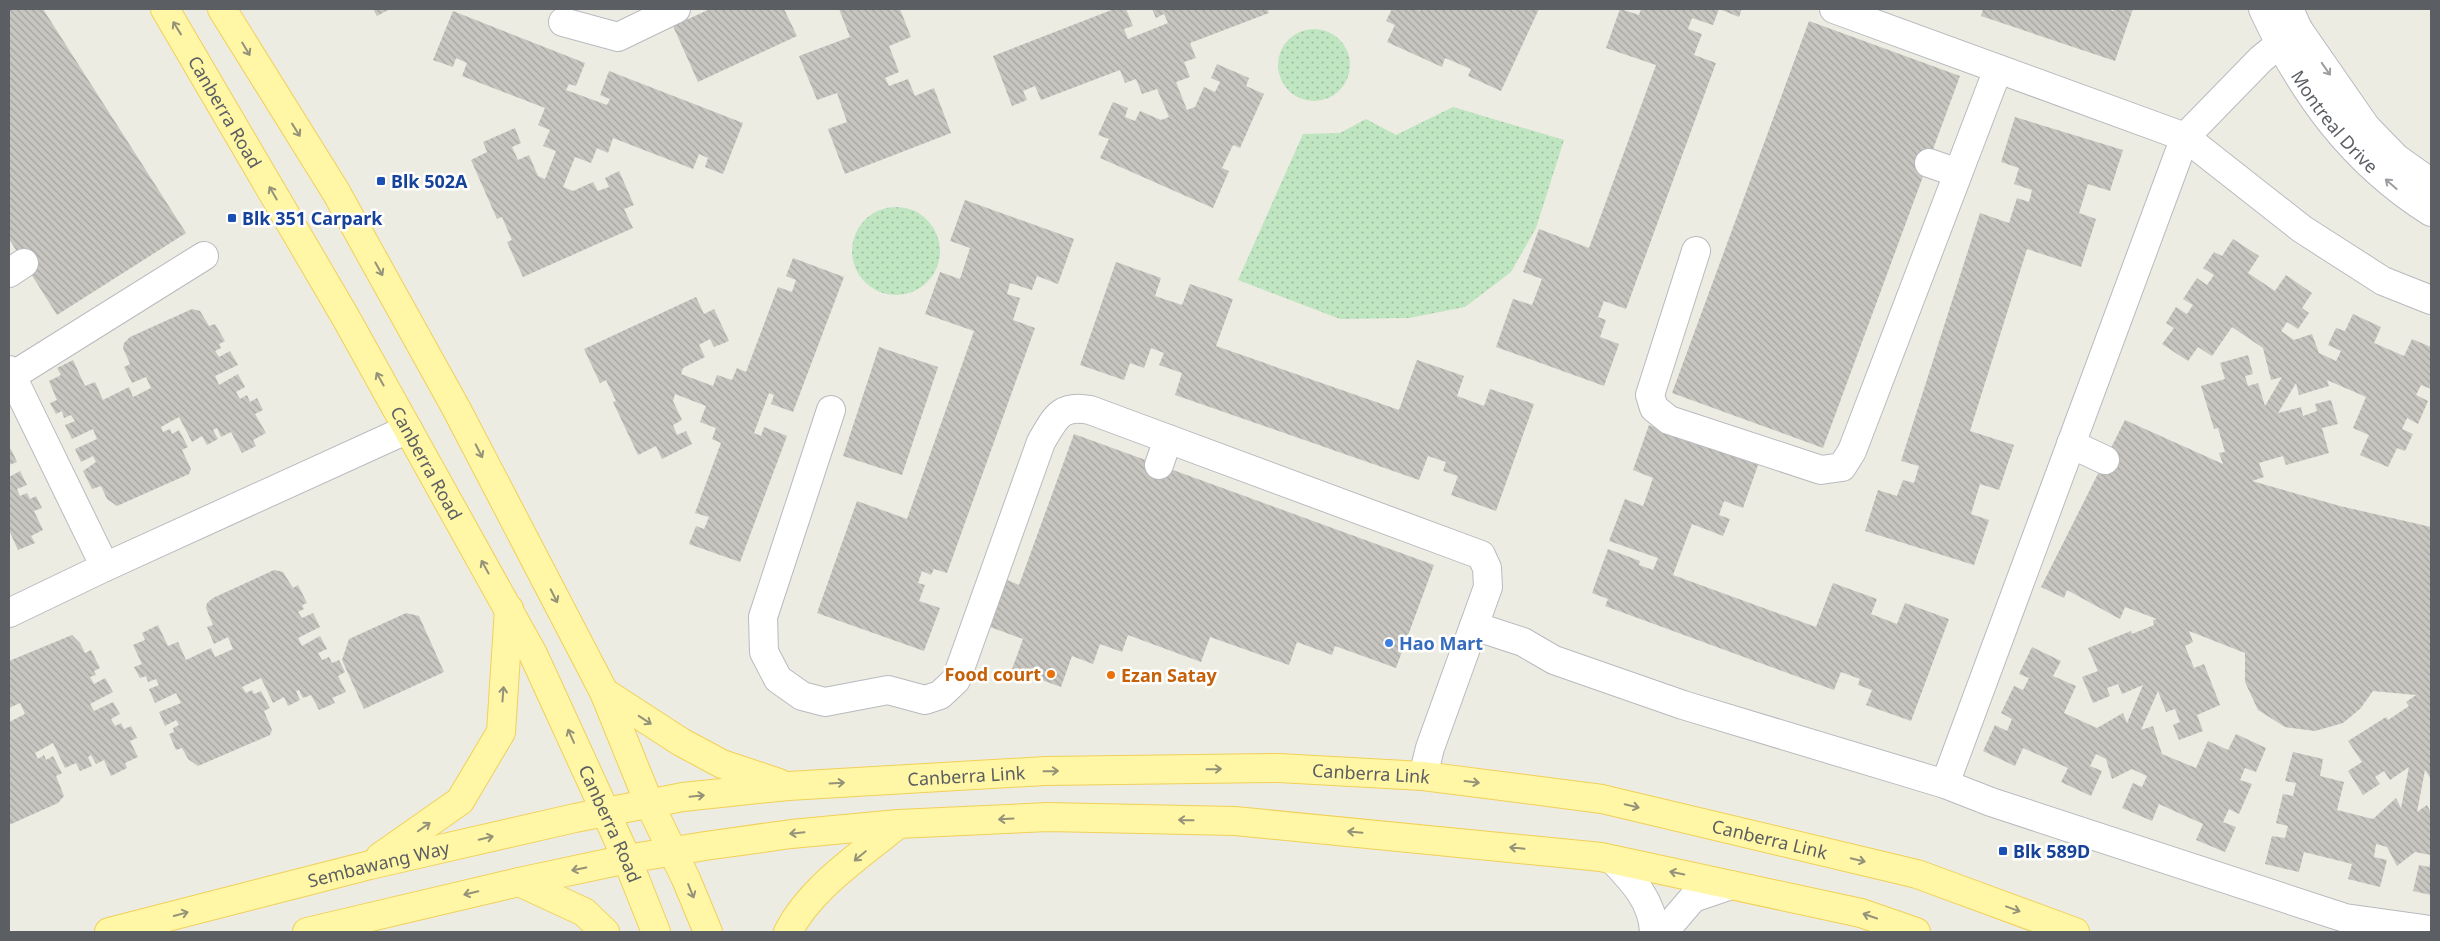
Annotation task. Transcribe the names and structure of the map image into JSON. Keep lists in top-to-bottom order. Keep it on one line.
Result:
{"streets":{"main road":["Canberra Road","Canberra Link","Sembawang Way"],"street":["Montreal Drive"]},"crossings":[["Canberra Road","Sembawang Way"],["Canberra Link","Sembawang Way"]],"places":{"transit":["Blk 502A","Blk 351 Carpark","Blk 589D"],"other":["Hao Mart","Food court","Ezan Satay"]}}
